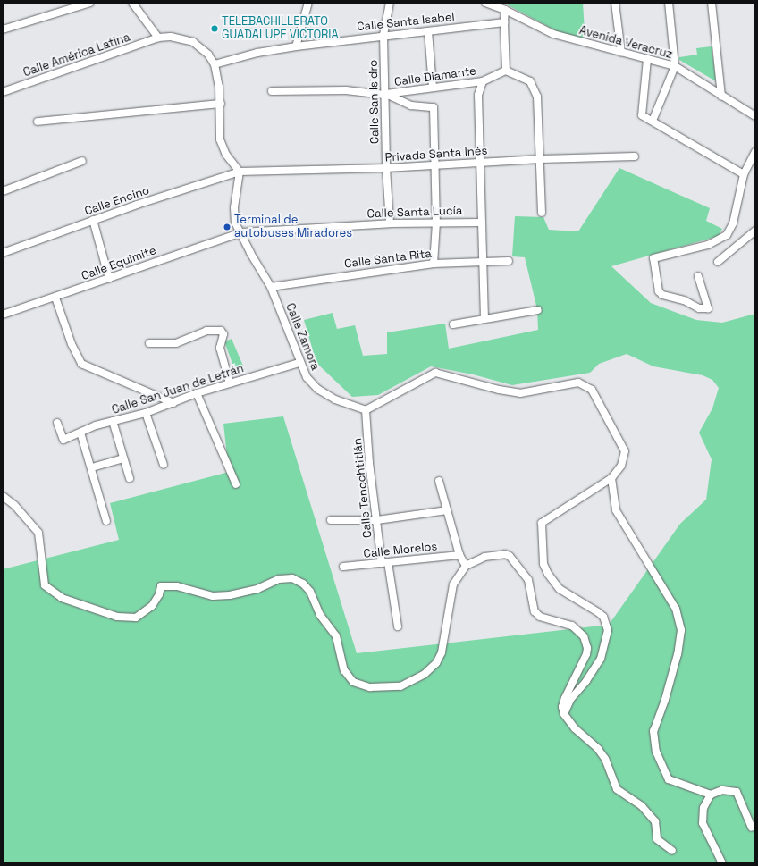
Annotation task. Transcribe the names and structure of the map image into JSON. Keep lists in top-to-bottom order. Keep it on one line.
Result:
{"streets":{"street":["Calle Santa Isabel","Avenida Veracruz","Calle América Latina","Calle Diamante","Calle San Isidro","Privada Santa Inés","Calle Encino","Calle Santa Lucía","Calle Santa Rita","Calle Equimite","Calle Zamora","Calle San Juan de Letrán","Calle Tenochtitlán","Calle Morelos"]},"crossings":[["Calle Santa Isabel","Calle San Isidro"],["Calle Diamante","Calle San Isidro"],["Calle San Isidro","Privada Santa Inés"],["Calle San Isidro","Calle Santa Lucía"],["Privada Santa Inés","Calle Encino"],["Privada Santa Inés","Calle Zamora"],["Calle Encino","Calle Zamora"],["Calle Santa Lucía","Calle Equimite"],["Calle Santa Lucía","Calle Zamora"],["Calle Santa Rita","Calle Zamora"],["Calle Equimite","Calle Zamora"],["Calle Zamora","Calle San Juan de Letrán"],["Calle Zamora","Calle Tenochtitlán"],["Calle Tenochtitlán","Calle Morelos"]],"places":["TELEBACHILLERATO GUADALUPE VICTORIA","Terminal de autobuses Miradores"]}
